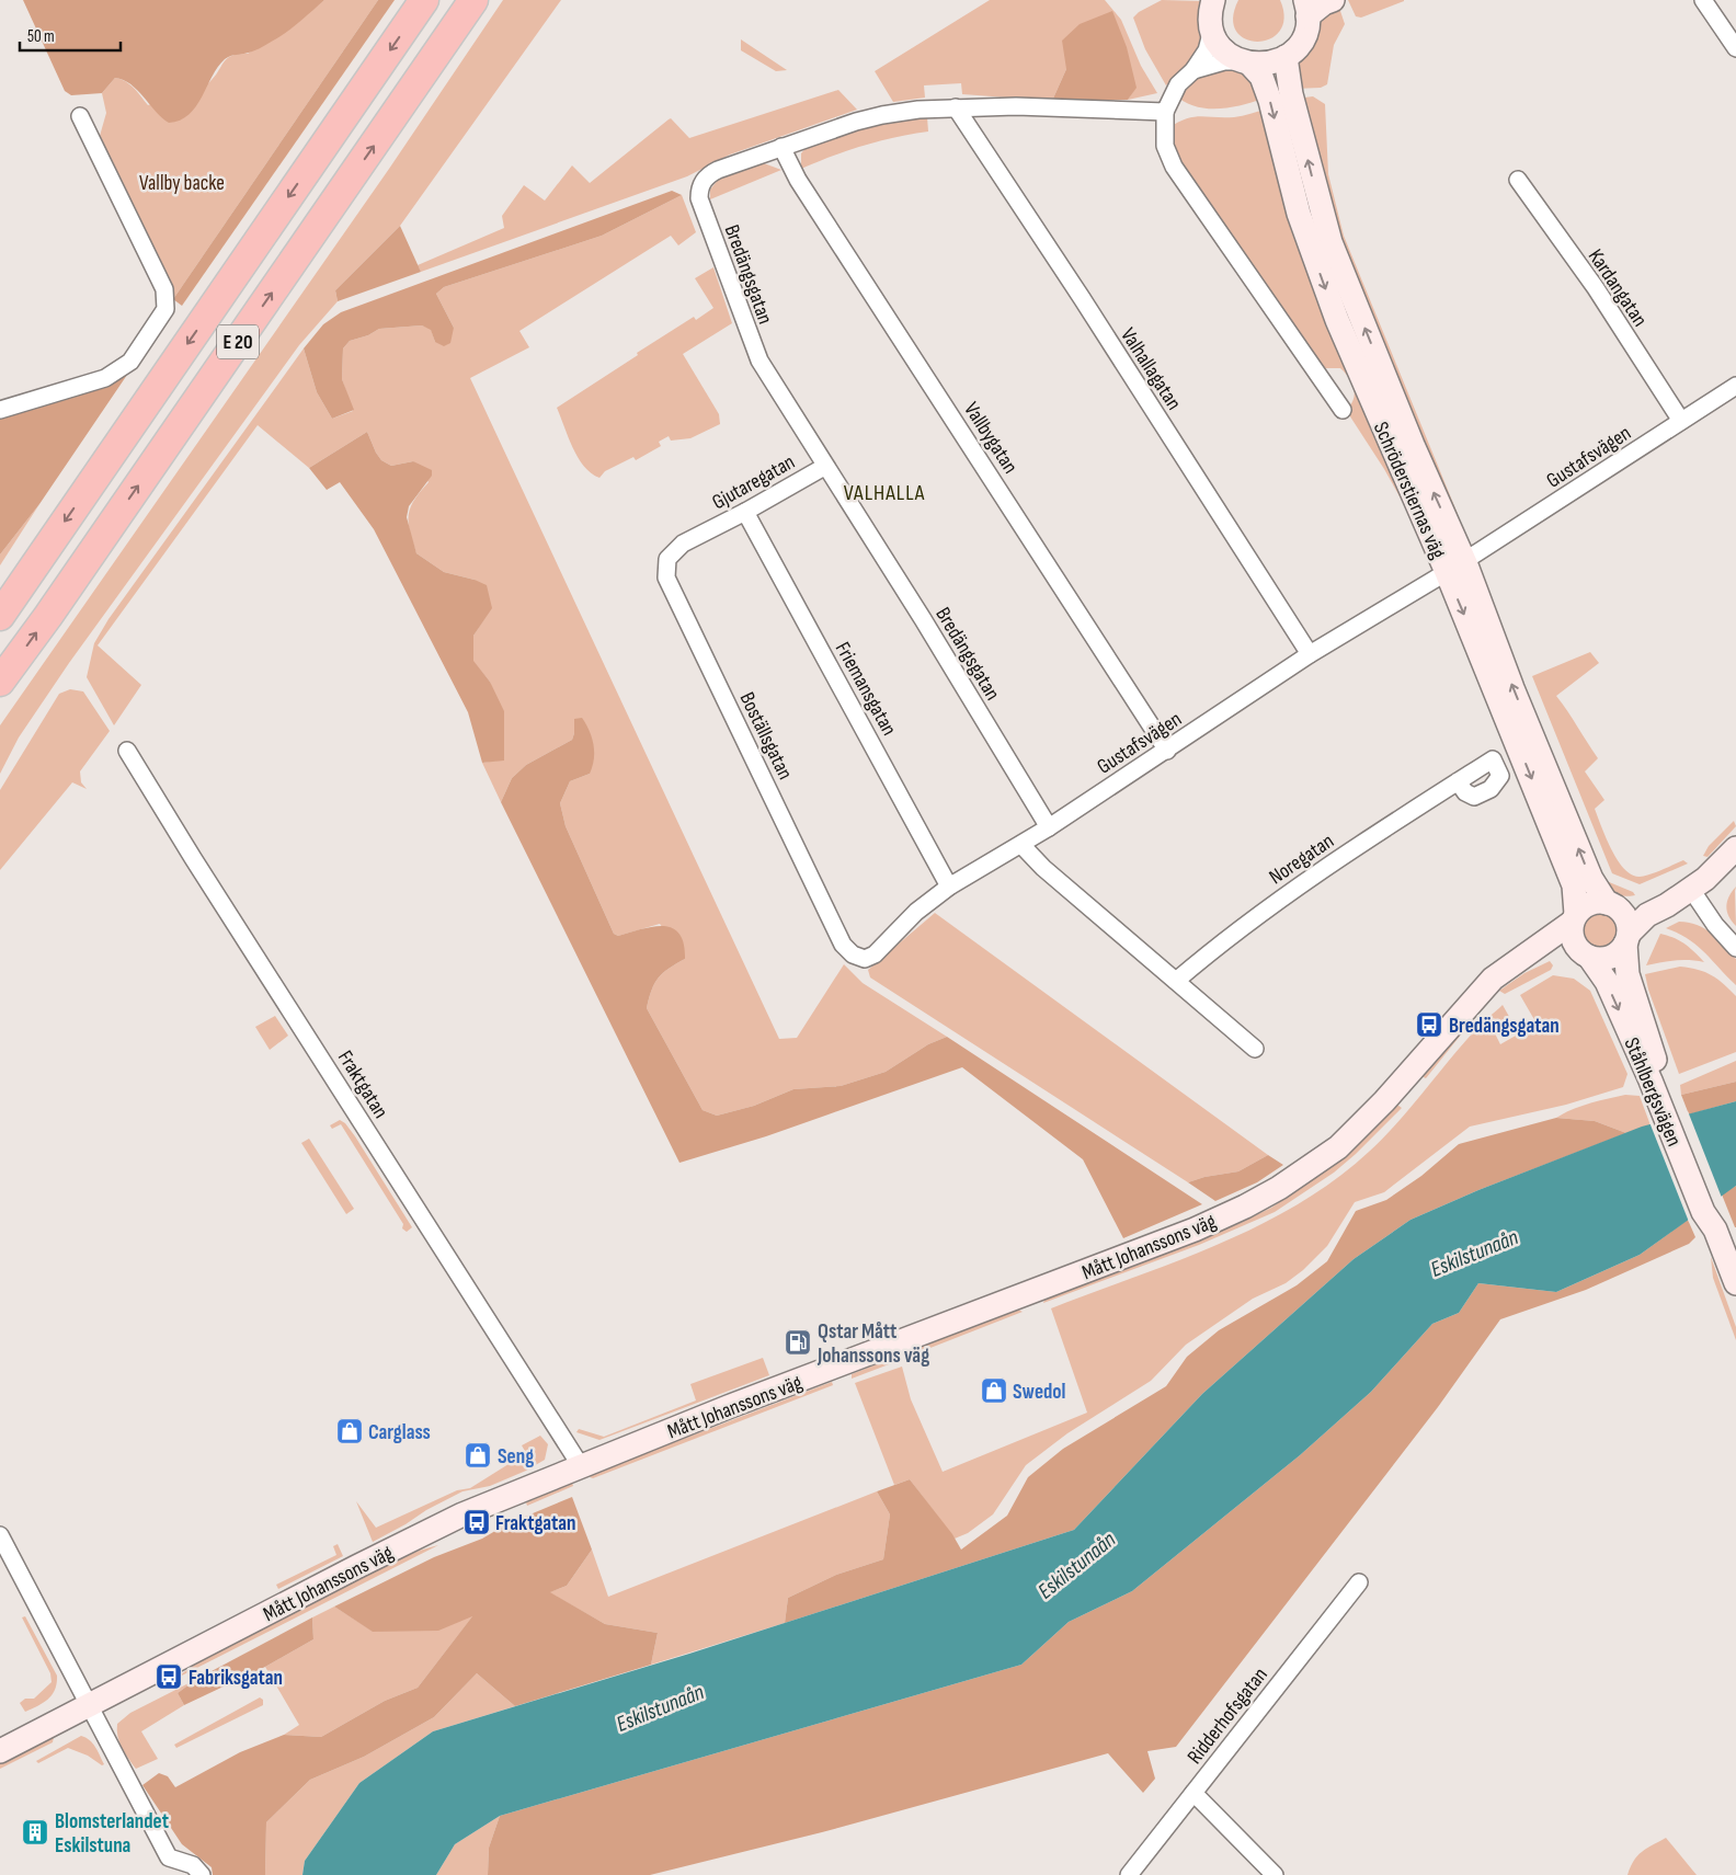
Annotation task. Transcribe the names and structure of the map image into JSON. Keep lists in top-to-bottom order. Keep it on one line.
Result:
{"streets":{"highway":["E 20"],"street":["Bredängsgatan","Kardangatan","Valhallagatan","Vallbygatan","Gustafsvägen","Gjutaregatan","Schröderstiernas väg","Friemansgatan","Boställsgatan","Noregatan","Fraktgatan","Ståhlbergsvägen","Mått Johanssons väg","Ridderhofsgatan"]},"crossings":[["Bredängsgatan","Valhallagatan"],["Bredängsgatan","Vallbygatan"],["Bredängsgatan","Gustafsvägen"],["Bredängsgatan","Gjutaregatan"],["Kardangatan","Gustafsvägen"],["Valhallagatan","Gustafsvägen"],["Vallbygatan","Gustafsvägen"],["Gustafsvägen","Schröderstiernas väg"],["Gustafsvägen","Friemansgatan"],["Gustafsvägen","Boställsgatan"],["Gjutaregatan","Friemansgatan"],["Gjutaregatan","Boställsgatan"],["Schröderstiernas väg","Ståhlbergsvägen"],["Schröderstiernas väg","Mått Johanssons väg"],["Fraktgatan","Mått Johanssons väg"],["Ståhlbergsvägen","Mått Johanssons väg"]],"districts":["VALHALLA"],"water":["Eskilstunaån"],"parks":["Vallby backe"],"places":{"bus stop":["Bredängsgatan","Fraktgatan","Fabriksgatan"],"fuel station":["Qstar Mått Johanssons väg"],"shop":["Swedol","Carglass","Seng"],"building":["Blomsterlandet Eskilstuna"]},"scale_bar":"50 m"}
